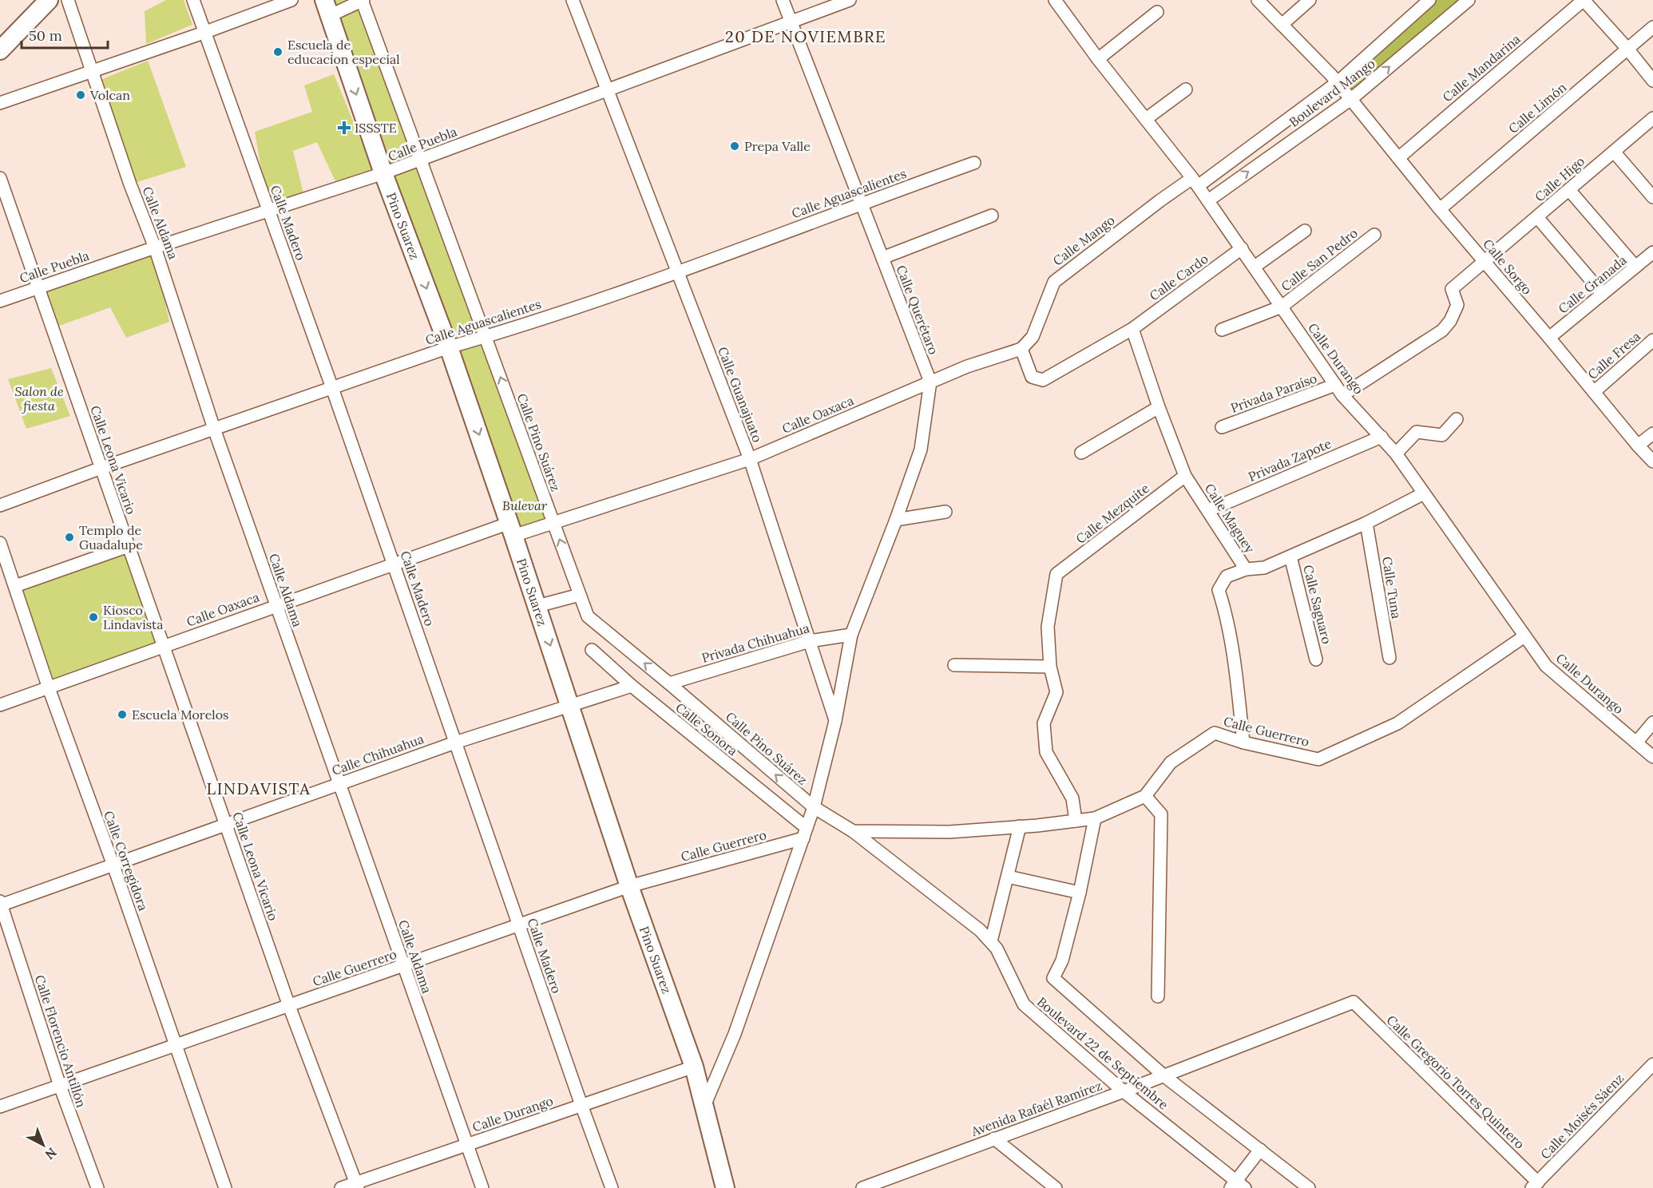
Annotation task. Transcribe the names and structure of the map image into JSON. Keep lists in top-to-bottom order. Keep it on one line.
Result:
{"streets":{"street":["Calle Mandarina","Boulevard Mango","Calle Limón","Calle Puebla","Calle Higo","Calle Aguascalientes","Calle Aldama","Calle Madero","Pino Suarez","Calle Mango","Calle San Pedro","Calle Sorgo","Calle Cardo","Calle Granada","Calle Querétaro","Calle Fresa","Calle Durango","Privada Paraíso","Calle Guanajuato","Calle Oaxaca","Calle Pino Suárez","Calle Leona Vicario","Privada Zapote","Calle Mezquite","Calle Maguey","Calle Tuna","Calle Saguaro","Privada Chihuahua","Calle Sonora","Calle Guerrero","Calle Chihuahua","Calle Corregidora","Calle Florencio Antillón","Boulevard 22 de Septiembre","Calle Gregorio Torres Quintero","Avenida Rafaél Ramírez","Calle Moisés Sáenz"]},"crossings":[["Calle Mandarina","Calle Sorgo"],["Boulevard Mango","Calle Mango"],["Boulevard Mango","Calle Sorgo"],["Boulevard Mango","Calle Durango"],["Calle Limón","Calle Sorgo"],["Calle Puebla","Calle Aldama"],["Calle Puebla","Calle Madero"],["Calle Puebla","Pino Suarez"],["Calle Puebla","Calle Querétaro"],["Calle Puebla","Calle Guanajuato"],["Calle Puebla","Calle Pino Suárez"],["Calle Puebla","Calle Leona Vicario"],["Calle Higo","Calle Sorgo"],["Calle Higo","Calle Durango"],["Calle Higo","Privada Paraíso"],["Calle Aguascalientes","Calle Aldama"],["Calle Aguascalientes","Calle Madero"],["Calle Aguascalientes","Pino Suarez"],["Calle Aguascalientes","Calle Querétaro"],["Calle Aguascalientes","Calle Guanajuato"],["Calle Aguascalientes","Calle Pino Suárez"],["Calle Aguascalientes","Calle Leona Vicario"],["Calle Aldama","Calle Durango"],["Calle Aldama","Calle Oaxaca"],["Calle Aldama","Calle Guerrero"],["Calle Aldama","Calle Chihuahua"],["Calle Madero","Calle Durango"],["Calle Madero","Calle Oaxaca"],["Calle Madero","Calle Guerrero"],["Calle Madero","Calle Chihuahua"],["Pino Suarez","Calle Durango"],["Pino Suarez","Calle Oaxaca"],["Pino Suarez","Calle Guerrero"],["Pino Suarez","Calle Chihuahua"],["Calle Mango","Calle Cardo"],["Calle Mango","Calle Durango"],["Calle Mango","Calle Oaxaca"],["Calle San Pedro","Calle Durango"],["Calle Sorgo","Calle Granada"],["Calle Sorgo","Calle Fresa"],["Calle Cardo","Calle Durango"],["Calle Cardo","Calle Oaxaca"],["Calle Cardo","Calle Maguey"],["Calle Querétaro","Calle Guanajuato"],["Calle Querétaro","Calle Oaxaca"],["Calle Querétaro","Privada Chihuahua"],["Calle Durango","Privada Paraíso"],["Calle Durango","Calle Leona Vicario"],["Calle Durango","Privada Zapote"],["Calle Durango","Calle Maguey"],["Calle Durango","Calle Guerrero"],["Calle Guanajuato","Calle Oaxaca"],["Calle Guanajuato","Privada Chihuahua"],["Calle Oaxaca","Calle Pino Suárez"],["Calle Oaxaca","Calle Leona Vicario"],["Calle Oaxaca","Calle Corregidora"],["Calle Pino Suárez","Privada Chihuahua"],["Calle Leona Vicario","Calle Guerrero"],["Calle Leona Vicario","Calle Chihuahua"],["Privada Zapote","Calle Maguey"],["Calle Mezquite","Calle Maguey"],["Calle Maguey","Calle Tuna"],["Calle Maguey","Calle Saguaro"],["Calle Sonora","Calle Guerrero"],["Calle Sonora","Calle Chihuahua"],["Calle Guerrero","Calle Corregidora"],["Calle Guerrero","Calle Florencio Antillón"],["Calle Guerrero","Boulevard 22 de Septiembre"],["Calle Chihuahua","Calle Corregidora"],["Calle Chihuahua","Calle Florencio Antillón"],["Boulevard 22 de Septiembre","Avenida Rafaél Ramírez"],["Calle Gregorio Torres Quintero","Avenida Rafaél Ramírez"],["Calle Gregorio Torres Quintero","Calle Moisés Sáenz"]],"one_way":["Pino Suarez","Calle Pino Suárez"],"districts":["20 DE NOVIEMBRE","LINDAVISTA"],"parks":["Salon de fiesta","Bulevar"],"places":{"other":["Escuela de educacion especial","Volcan","Prepa Valle","Templo de Guadalupe","Kiosco Lindavista","Escuela Morelos"],"health":["ISSSTE"]},"scale_bar":"50 m","north":"bottom right"}
